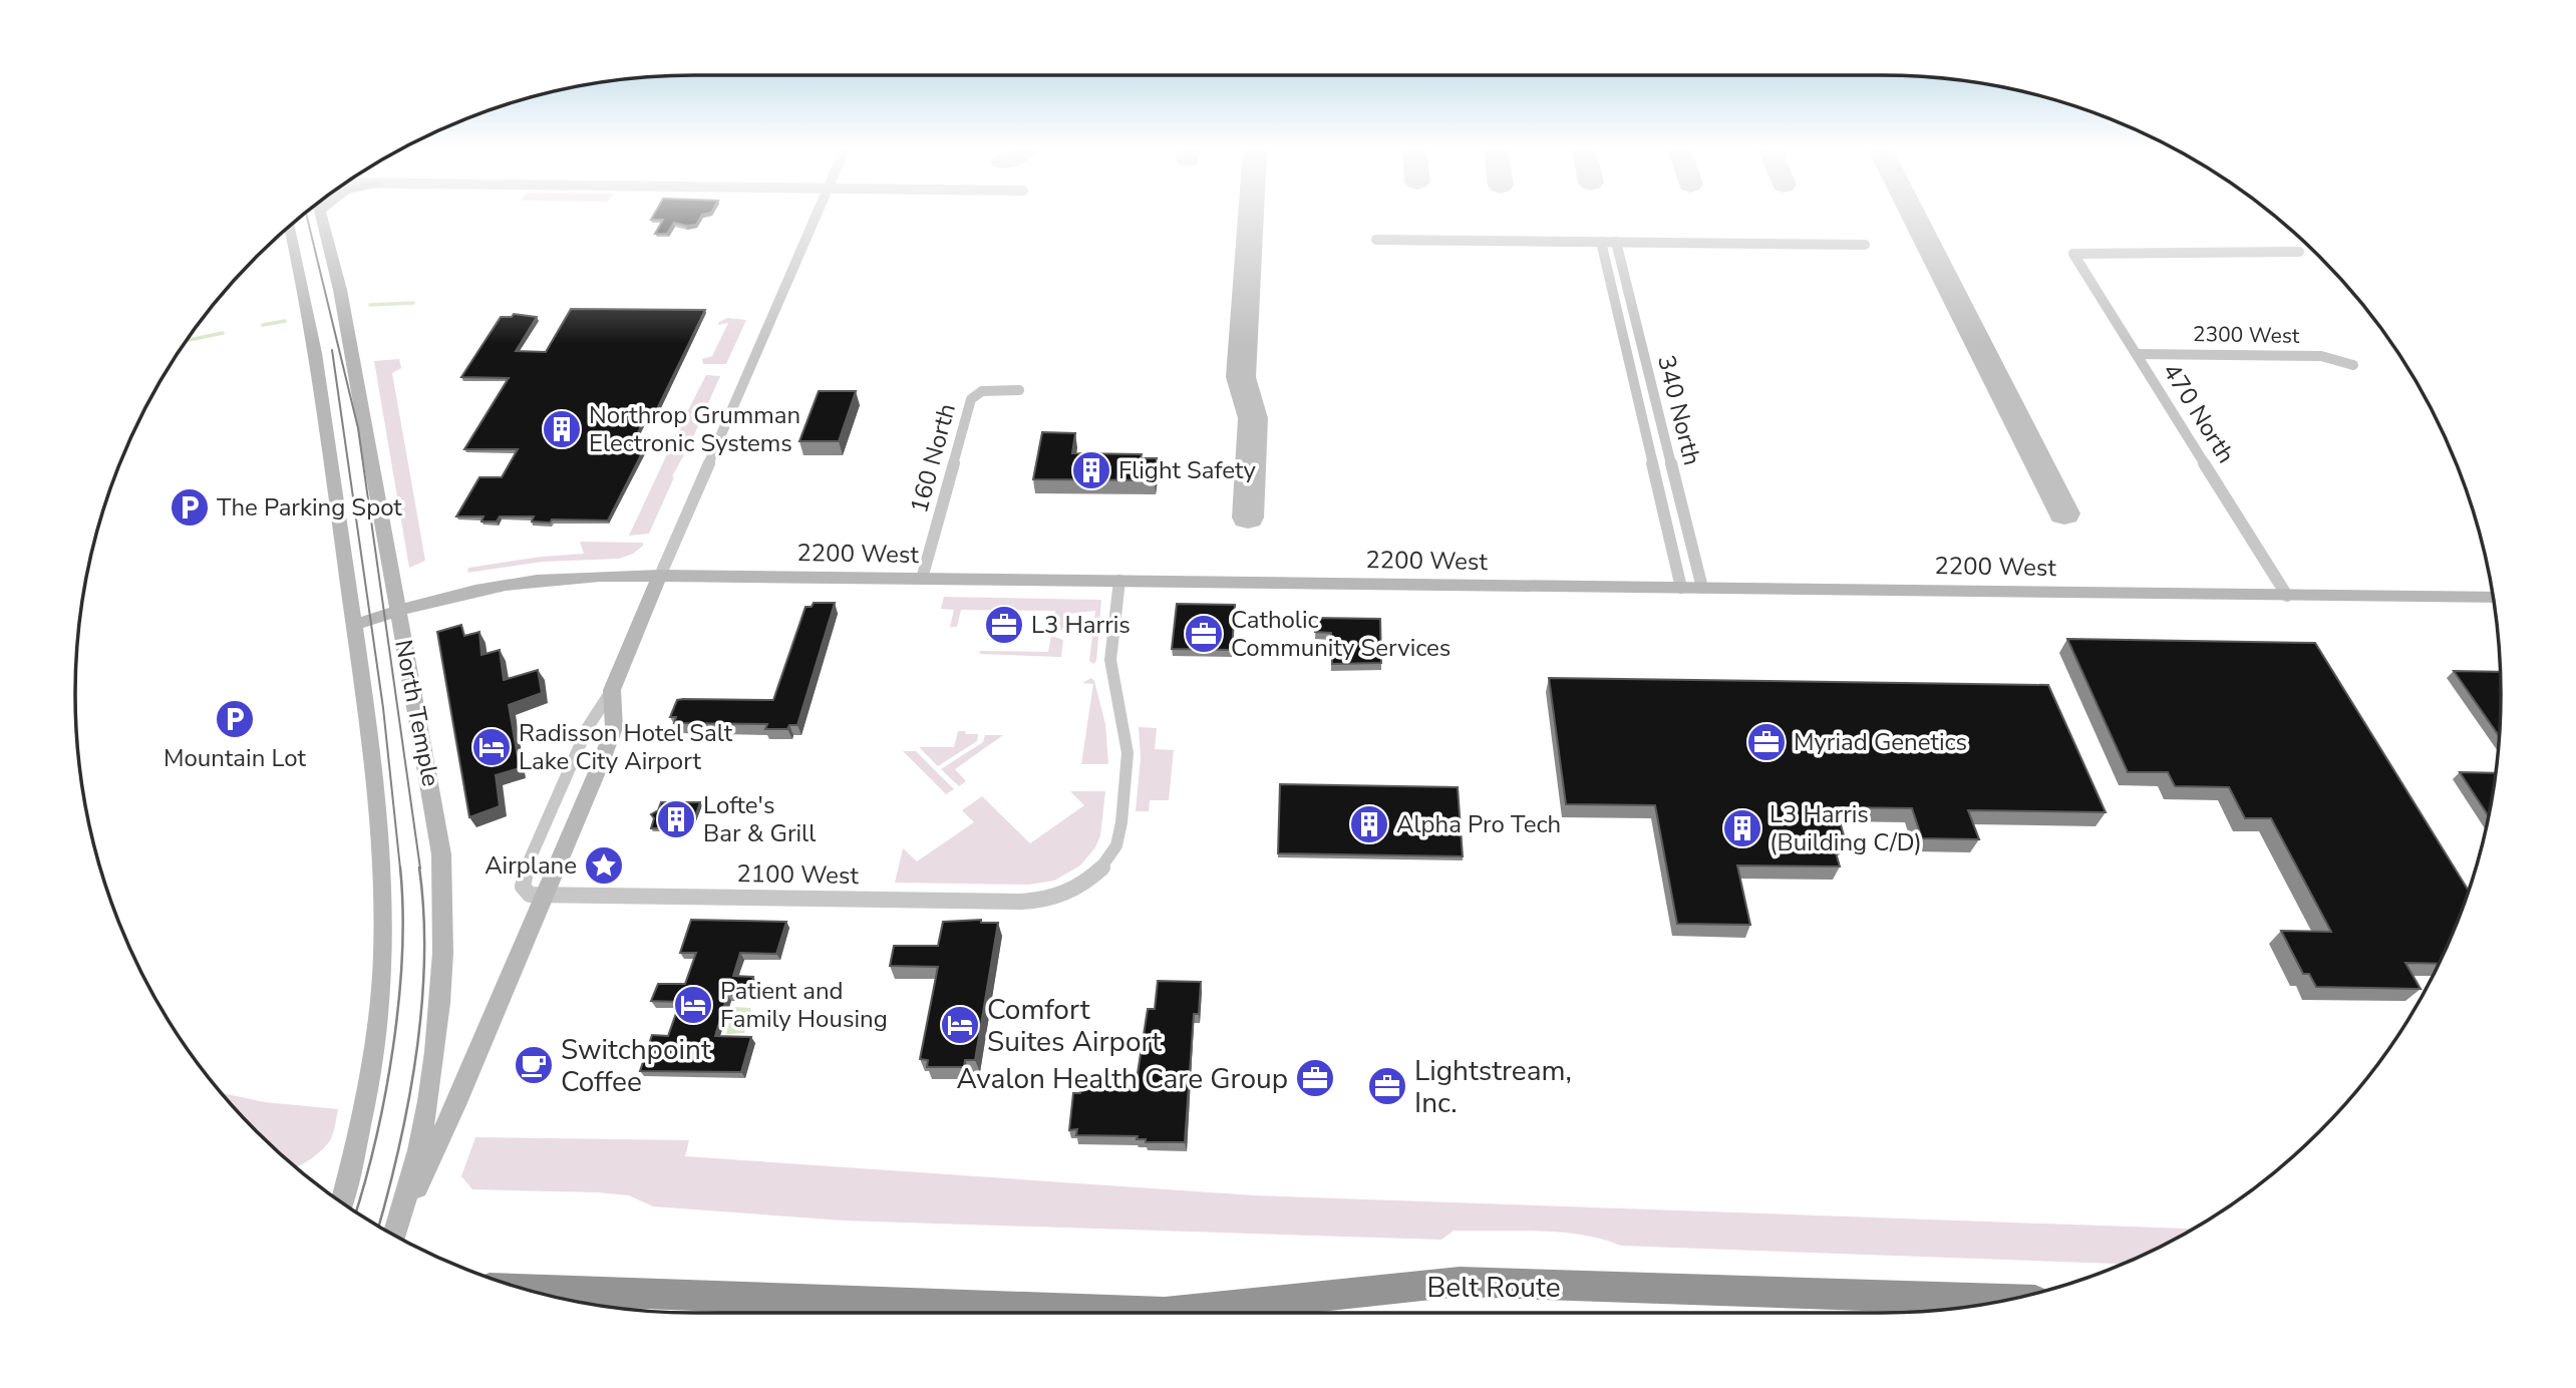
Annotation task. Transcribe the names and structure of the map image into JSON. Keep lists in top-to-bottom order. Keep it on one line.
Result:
{"streets":{"highway":["Belt Route"],"main road":["2200 West","North Temple"],"street":["2300 West","340 North","470 North","160 North","2100 West"]},"crossings":[["2300 West","470 North"],["340 North","2200 West"],["470 North","2200 West"],["160 North","2200 West"],["2200 West","North Temple"],["2200 West","2100 West"],["North Temple","2100 West"]],"places":{"building":["Northrop Grumman Electronic Systems","Flight Safety","Lofte's Bar & Grill","Alpha Pro Tech","L3 Harris (Building C/D)"],"parking":["The Parking Spot","Mountain Lot"],"office":["L3 Harris","Catholic Community Services","Myriad Genetics","Avalon Health Care Group","Lightstream, Inc."],"hotel":["Radisson Hotel Salt Lake City Airport","Patient and Family Housing","Comfort Suites Airport"],"place":["Airplane"],"cafe":["Switchpoint Coffee"]}}
